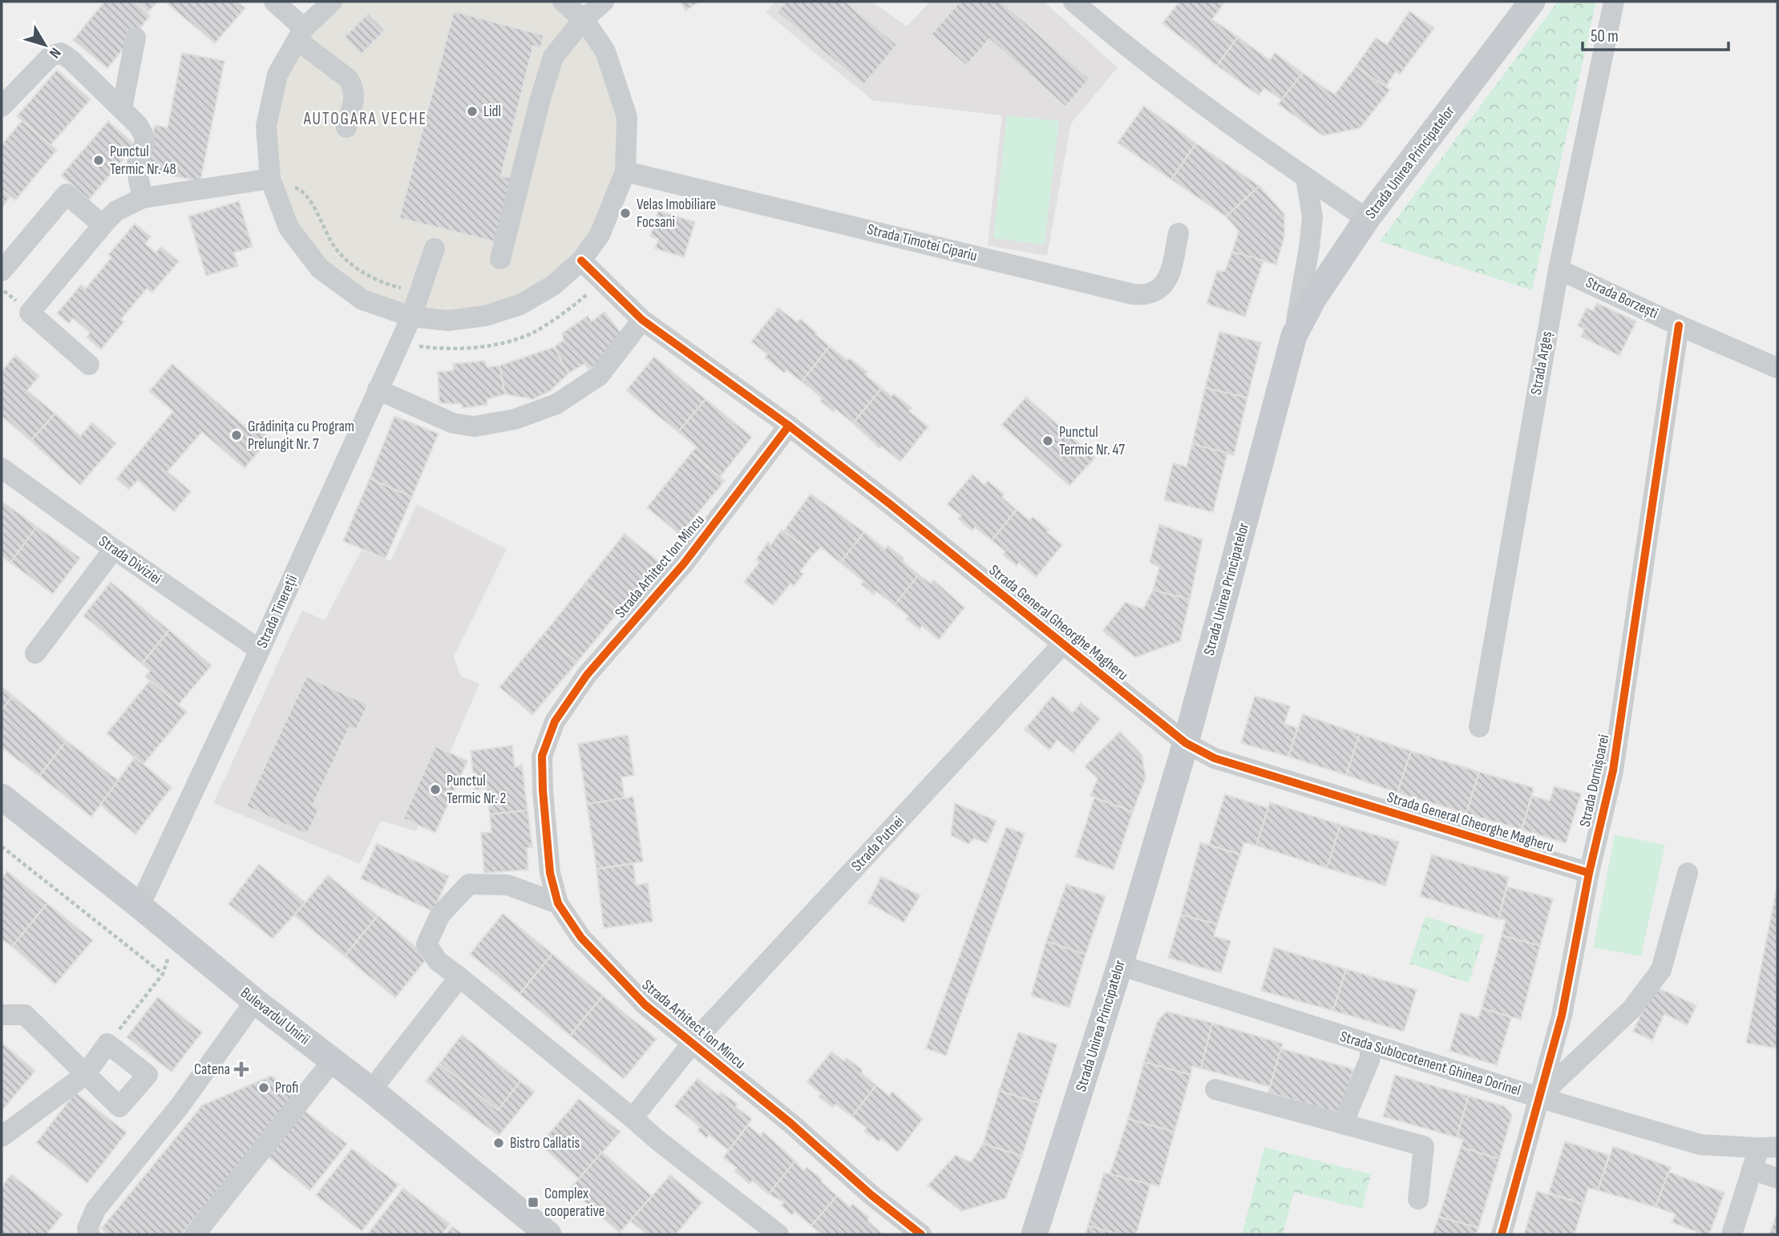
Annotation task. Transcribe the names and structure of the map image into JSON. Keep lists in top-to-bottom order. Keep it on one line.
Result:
{"streets":{"main road":["Strada Unirea Principatelor","Bulevardul Unirii"],"street":["Strada Timotei Cipariu","Strada Borzești","Strada Argeș","Strada Diviziei","Strada Arhitect Ion Mincu","Strada Tinereții","Strada General Gheorghe Magheru","Strada Dornișoarei","Strada Putnei","Strada Sublocotenent Ghinea Dorinel"]},"crossings":[["Strada Unirea Principatelor","Strada General Gheorghe Magheru"],["Strada Unirea Principatelor","Strada Sublocotenent Ghinea Dorinel"],["Strada Borzești","Strada Argeș"],["Strada Borzești","Strada Dornișoarei"],["Strada Diviziei","Strada Tinereții"],["Strada Arhitect Ion Mincu","Strada General Gheorghe Magheru"],["Strada Arhitect Ion Mincu","Strada Putnei"],["Strada Tinereții","Bulevardul Unirii"],["Strada General Gheorghe Magheru","Strada Dornișoarei"],["Strada General Gheorghe Magheru","Strada Putnei"],["Strada Dornișoarei","Strada Sublocotenent Ghinea Dorinel"]],"districts":["AUTOGARA VECHE"],"places":{"other":["Lidl","Punctul Termic Nr. 48","Velas Imobiliare Focsani","Grădinița cu Program Prelungit Nr. 7","Punctul Termic Nr. 47","Punctul Termic Nr. 2","Profi","Bistro Callatis"],"health":["Catena"],"transit":["Complex cooperative"]},"scale_bar":"50 m","north":"bottom right"}
